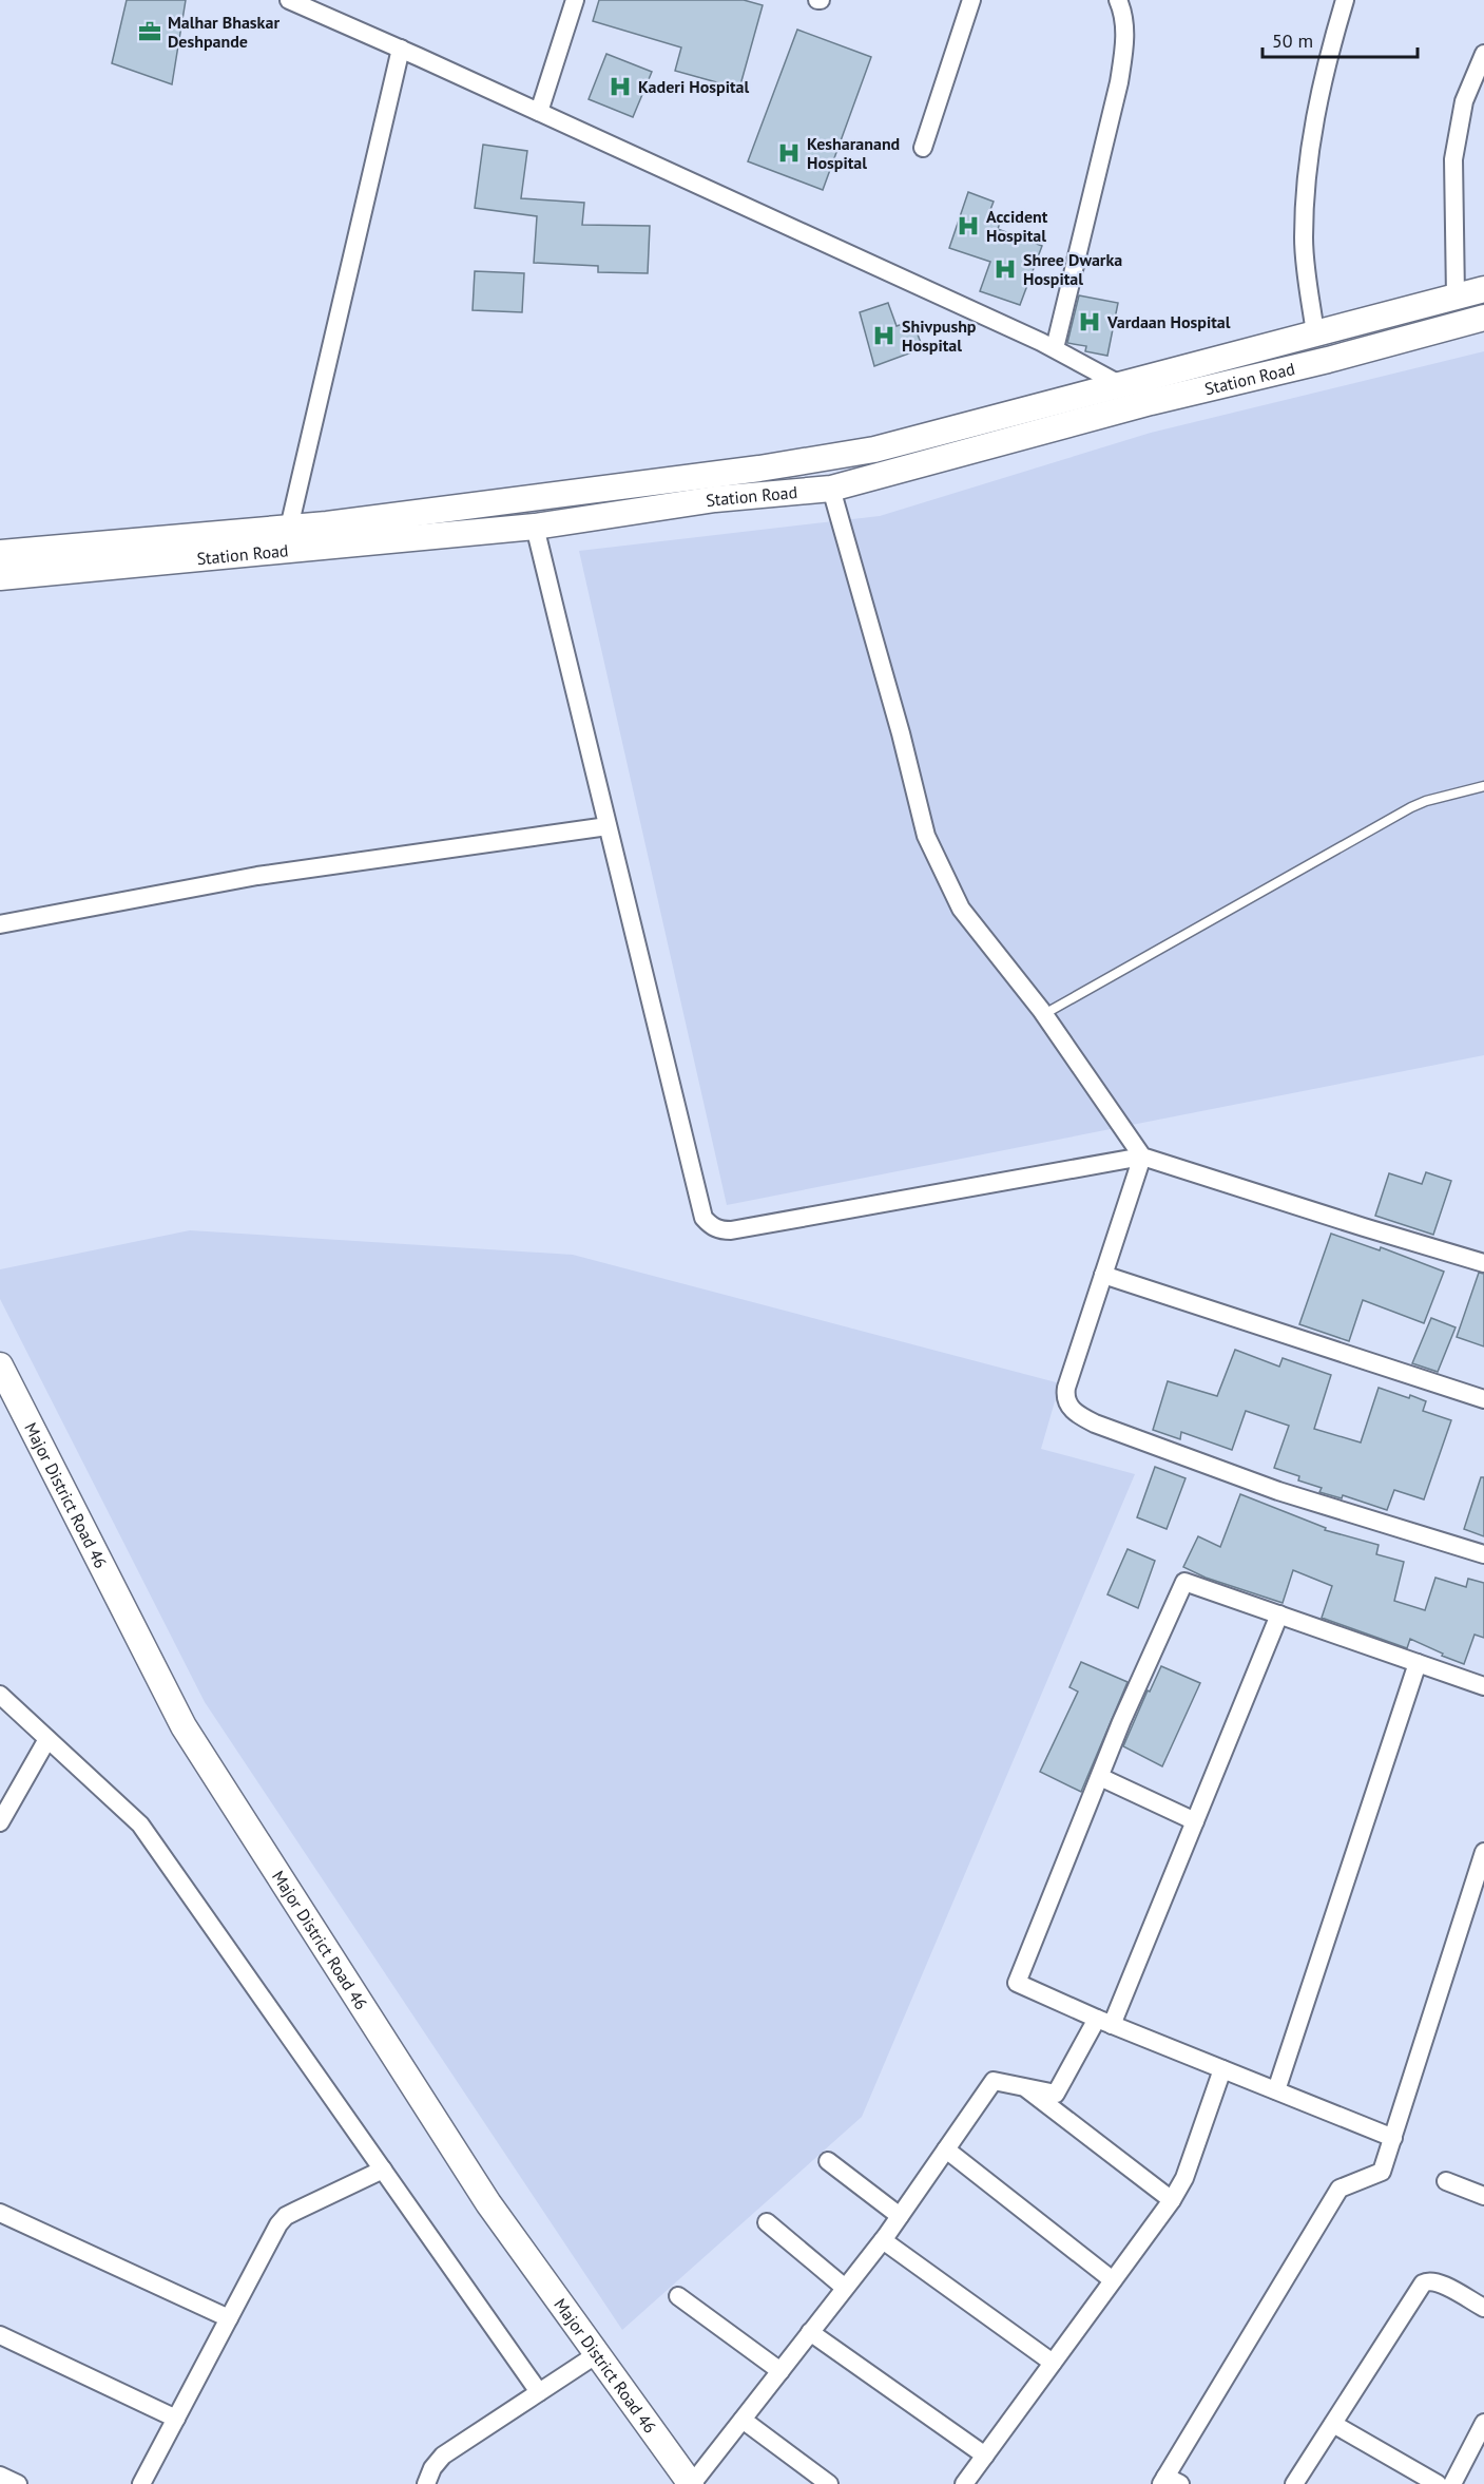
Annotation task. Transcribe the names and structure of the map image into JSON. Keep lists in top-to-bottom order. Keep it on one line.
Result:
{"streets":{"main road":["Station Road","Major District Road 46"]},"places":{"office":["Malhar Bhaskar Deshpande"],"hospital":["Kaderi Hospital","Kesharanand Hospital","Accident Hospital","Shree Dwarka Hospital","Vardaan Hospital","Shivpushp Hospital"]},"scale_bar":"50 m"}
